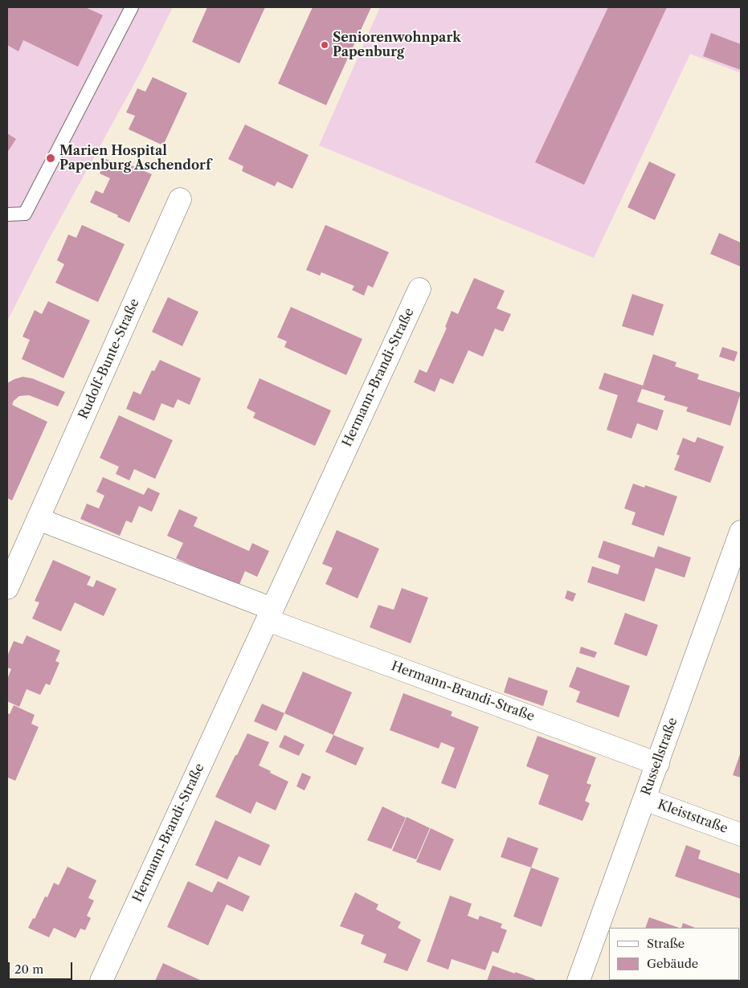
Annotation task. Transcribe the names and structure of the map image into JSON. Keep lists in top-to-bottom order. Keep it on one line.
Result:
{"streets":{"street":["Rudolf-Bunte-Straße","Hermann-Brandi-Straße","Russellstraße","Kleiststraße"]},"crossings":[["Hermann-Brandi-Straße","Russellstraße"],["Russellstraße","Kleiststraße"]],"places":["Seniorenwohnpark Papenburg","Marien Hospital Papenburg Aschendorf"],"legend":["Straße","Gebäude"],"scale_bar":"20 m"}
